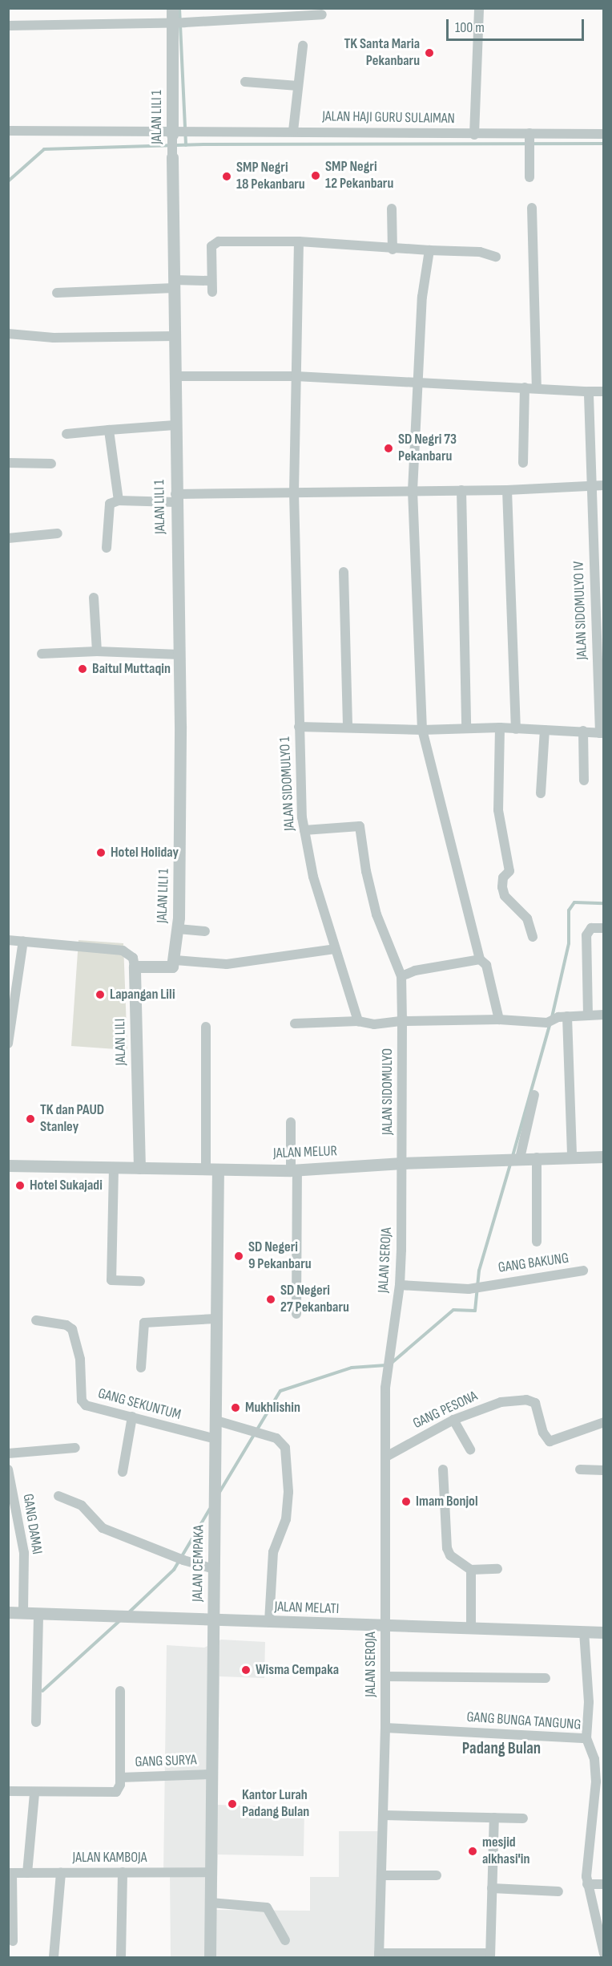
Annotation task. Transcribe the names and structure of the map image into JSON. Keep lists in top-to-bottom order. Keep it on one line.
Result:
{"streets":{"street":["JALAN LILI 1","JALAN HAJI GURU SULAIMAN","JALAN SIDOMULYO IV","JALAN SIDOMULYO 1","JALAN LILI","JALAN SIDOMULYO","JALAN MELUR","JALAN SEROJA","GANG BAKUNG","GANG SEKUNTUM","GANG PESONA","GANG DAMAI","JALAN CEMPAKA","JALAN MELATI","GANG BUNGA TANGUNG","GANG SURYA","JALAN KAMBOJA"]},"crossings":[["JALAN LILI 1","JALAN HAJI GURU SULAIMAN"],["JALAN LILI","JALAN MELUR"],["JALAN SIDOMULYO","JALAN MELUR"],["JALAN SIDOMULYO","JALAN SEROJA"],["JALAN MELUR","JALAN SEROJA"],["JALAN MELUR","JALAN CEMPAKA"],["JALAN SEROJA","GANG BAKUNG"],["JALAN SEROJA","GANG PESONA"],["JALAN SEROJA","JALAN MELATI"],["JALAN SEROJA","GANG BUNGA TANGUNG"],["GANG SEKUNTUM","JALAN CEMPAKA"],["GANG DAMAI","JALAN MELATI"],["JALAN CEMPAKA","JALAN MELATI"],["JALAN CEMPAKA","GANG SURYA"],["JALAN CEMPAKA","JALAN KAMBOJA"]],"districts":["Padang Bulan"],"places":["TK Santa Maria Pekanbaru","SMP Negri 12 Pekanbaru","SMP Negri 18 Pekanbaru","SD Negri 73 Pekanbaru","Baitul Muttaqin","Hotel Holiday","Lapangan Lili","TK dan PAUD Stanley","Hotel Sukajadi","SD Negeri 9 Pekanbaru","SD Negeri 27 Pekanbaru","Mukhlishin","Imam Bonjol","Wisma Cempaka","Kantor Lurah Padang Bulan","mesjid alkhasi'in"],"scale_bar":"100 m"}
